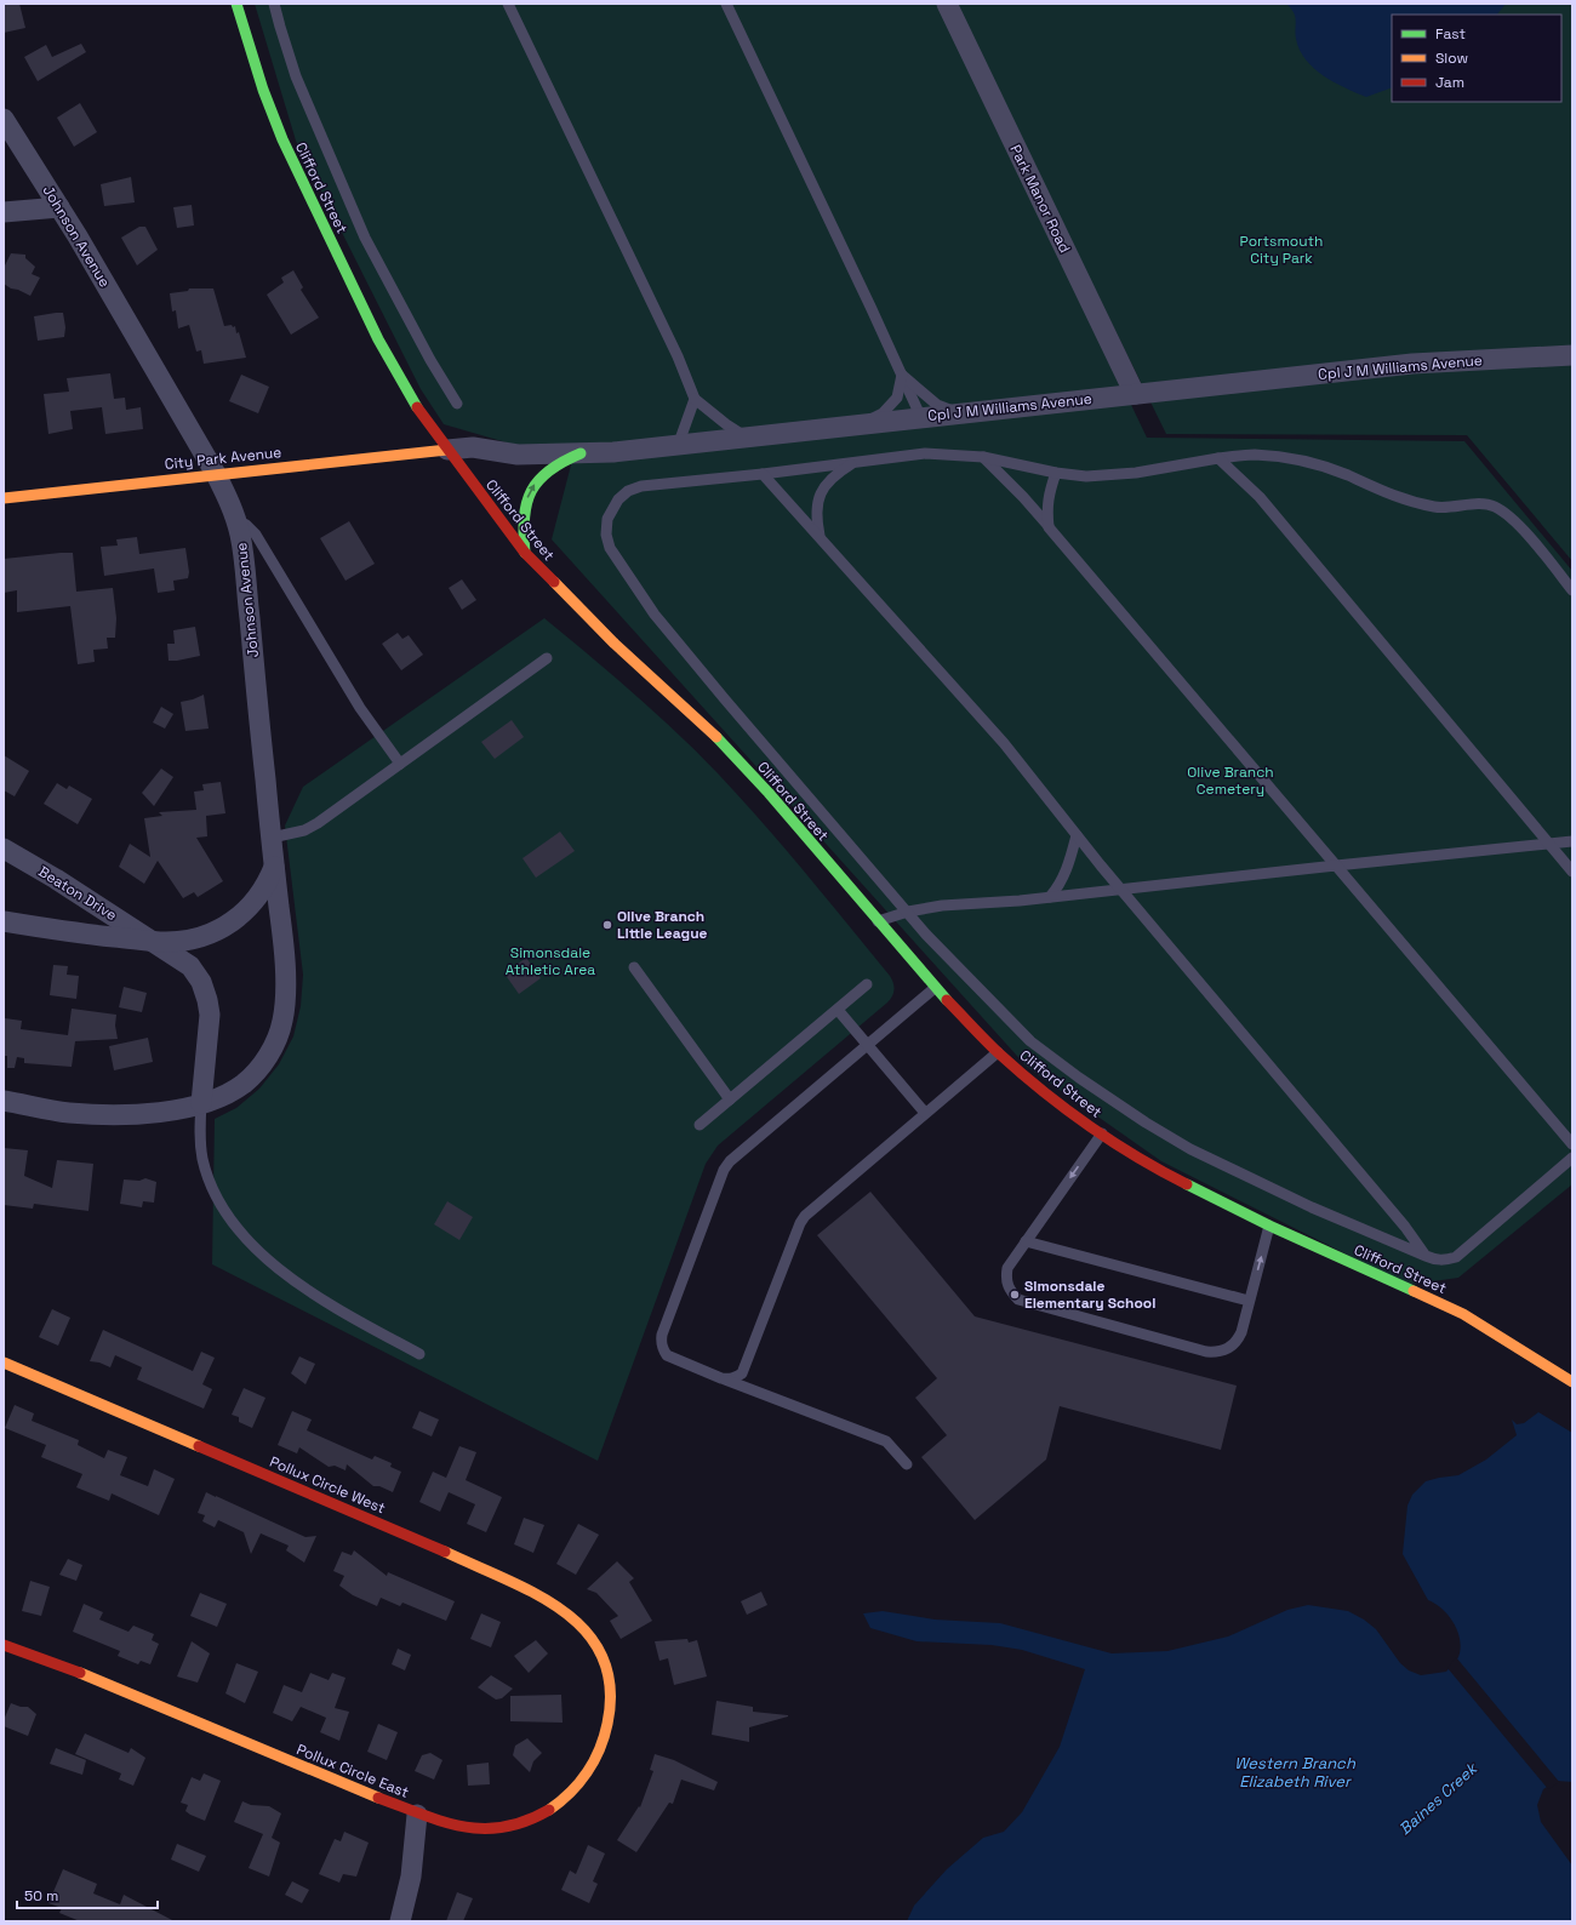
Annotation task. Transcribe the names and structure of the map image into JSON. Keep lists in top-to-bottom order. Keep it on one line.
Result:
{"streets":{"street":["Clifford Street","Park Manor Road","Johnson Avenue","Cpl J M Williams Avenue","City Park Avenue","Beaton Drive","Pollux Circle West","Pollux Circle East"]},"crossings":[["Clifford Street","Cpl J M Williams Avenue"],["Clifford Street","City Park Avenue"],["Park Manor Road","Cpl J M Williams Avenue"],["Johnson Avenue","City Park Avenue"],["Johnson Avenue","Beaton Drive"],["Cpl J M Williams Avenue","City Park Avenue"],["Pollux Circle West","Pollux Circle East"]],"water":["Western Branch Elizabeth River","Baines Creek"],"parks":["Portsmouth City Park","Olive Branch Cemetery","Simonsdale Athletic Area"],"places":["Olive Branch Little League","Simonsdale Elementary School"],"legend":["Fast","Slow","Jam"],"scale_bar":"50 m"}
